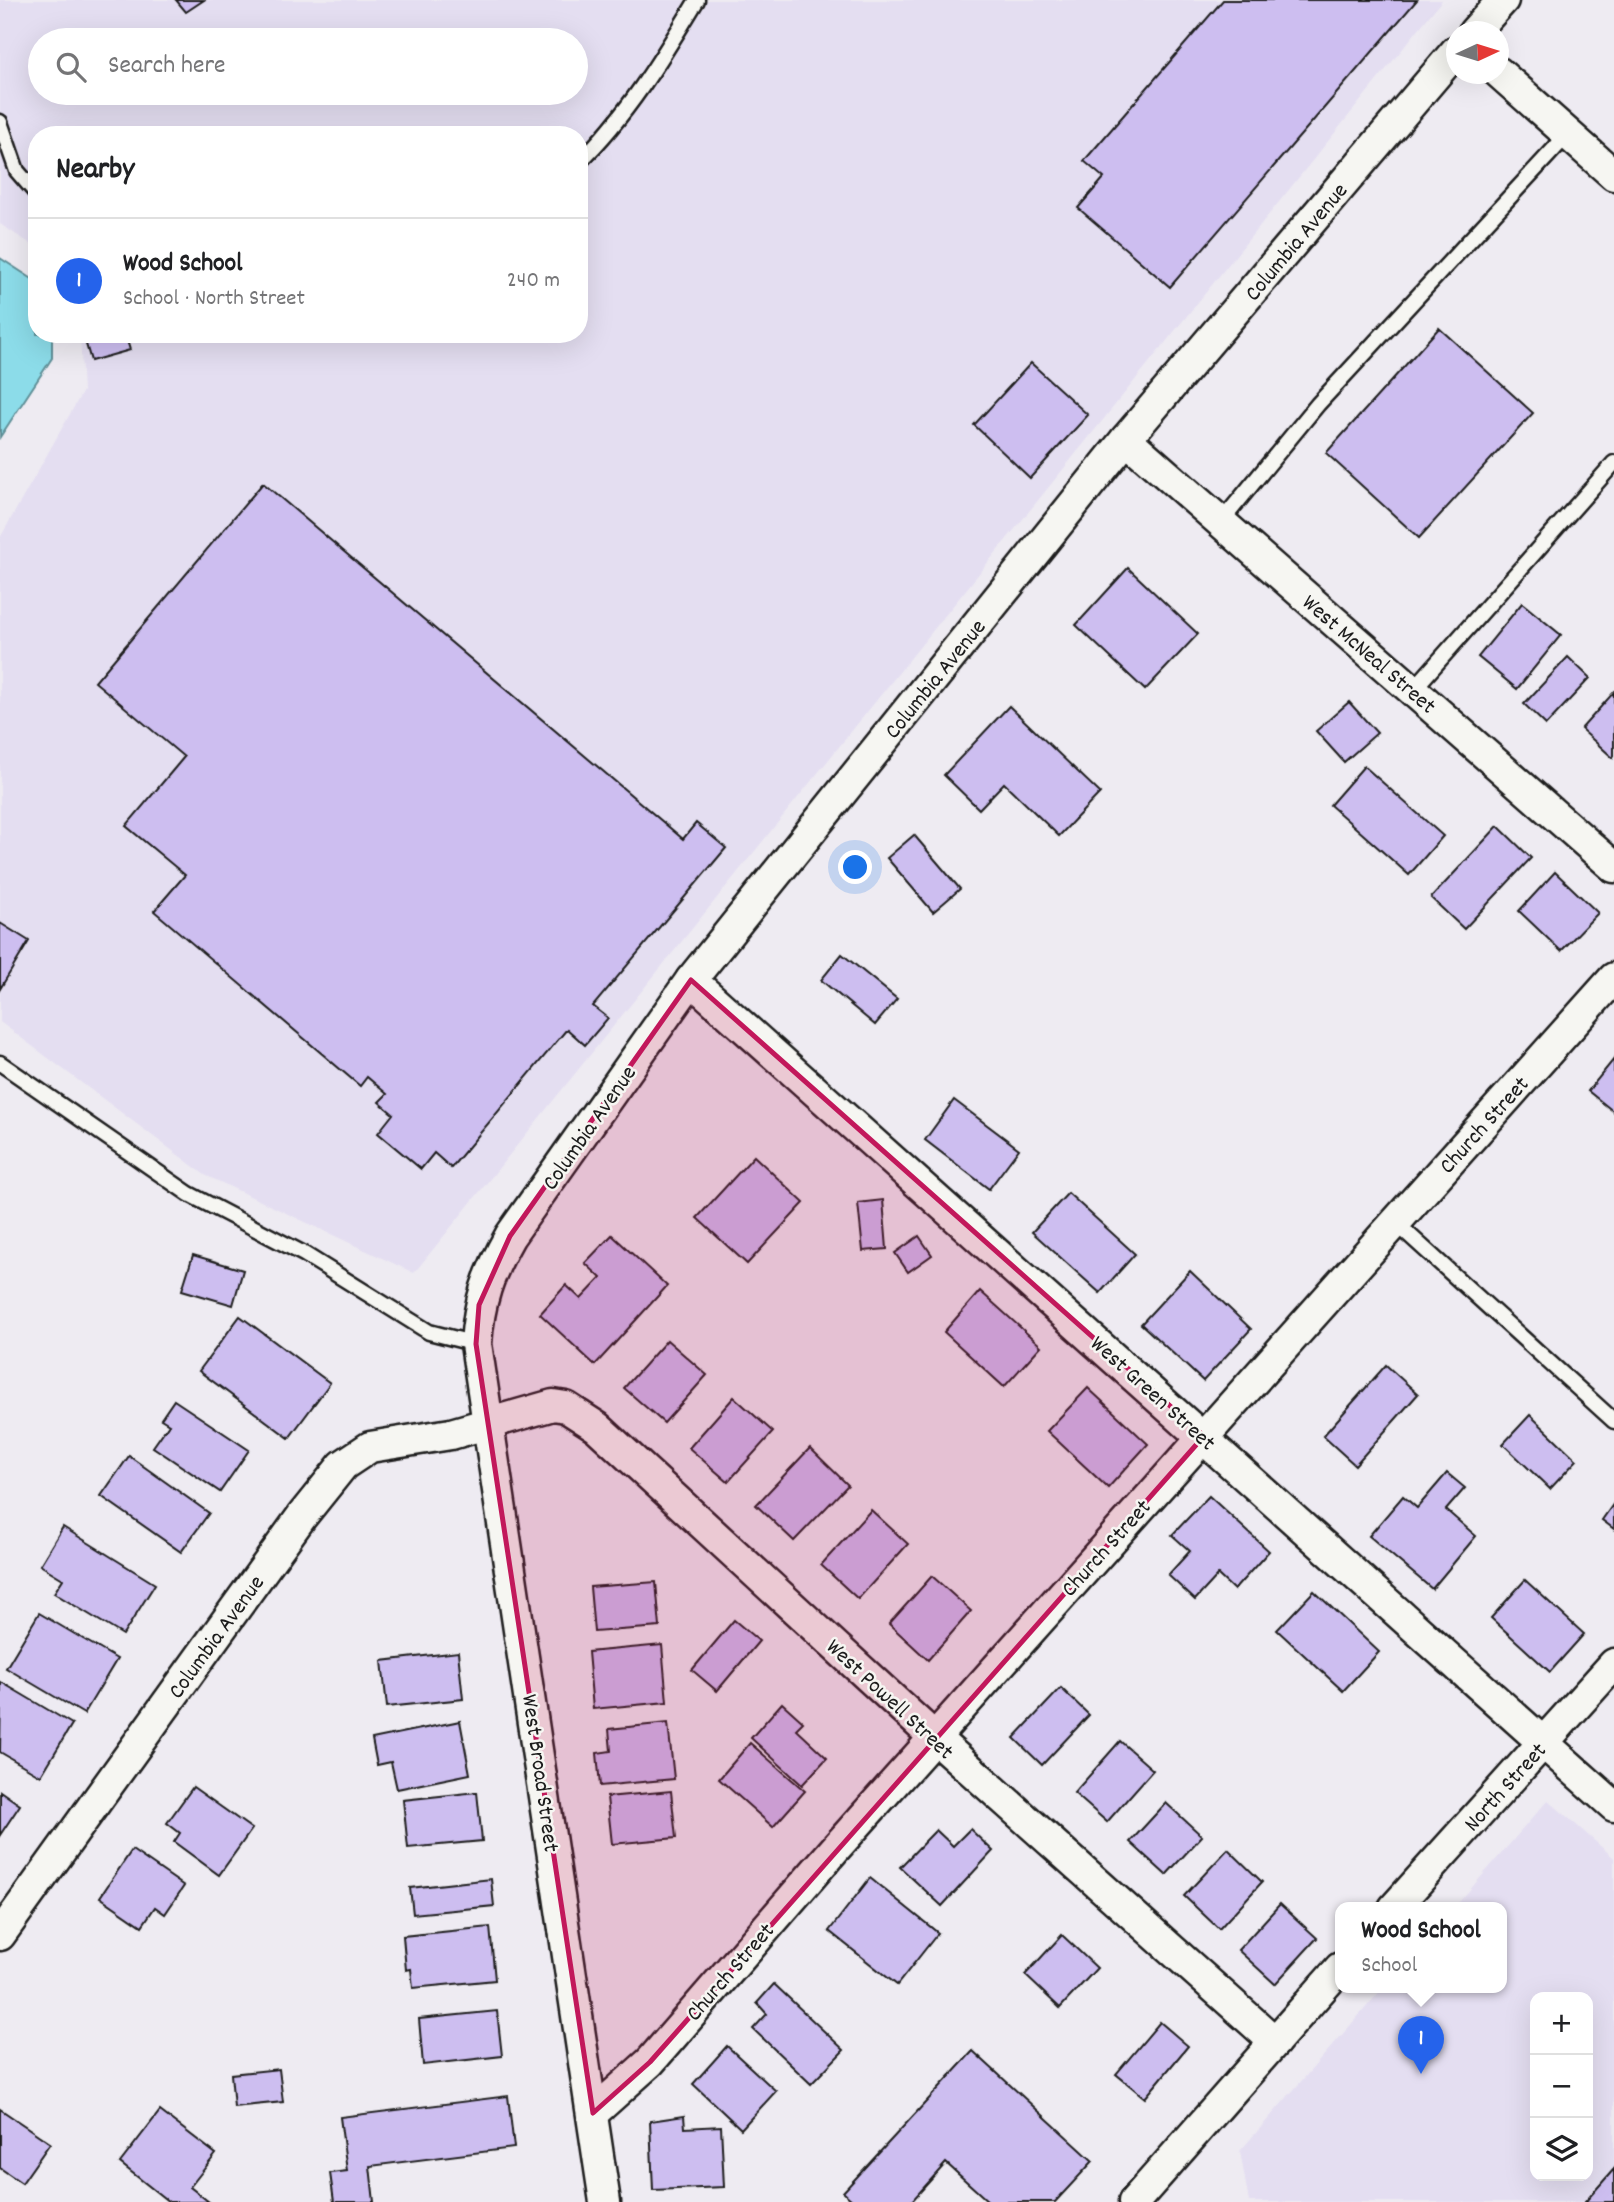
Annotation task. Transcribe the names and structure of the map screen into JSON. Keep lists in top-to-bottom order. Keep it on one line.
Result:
{"streets":{"street":["Columbia Avenue","West McNeal Street","Church Street","West Green Street","West Powell Street","West Broad Street","North Street"]},"crossings":[["Columbia Avenue","West McNeal Street"],["Columbia Avenue","West Green Street"],["Columbia Avenue","West Powell Street"],["Columbia Avenue","West Broad Street"],["Church Street","West Green Street"],["Church Street","West Powell Street"],["Church Street","West Broad Street"],["West Green Street","North Street"],["West Powell Street","West Broad Street"]],"north":"right","page":{"search":"Search here","heading":"Nearby","list":[{"mark":"1","name":"Wood School","note":"School · North Street","value":"240 m"}],"popup":["Wood School","School"],"map_buttons":["+","−"],"pins":"1"}}
